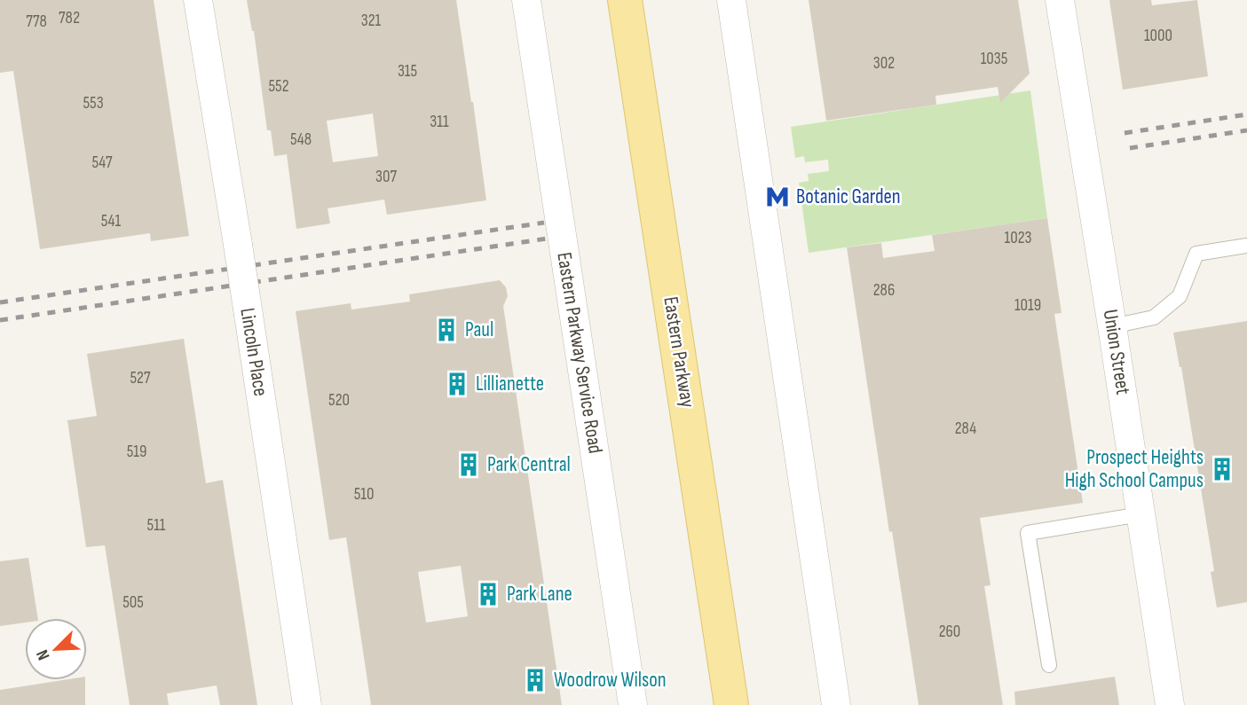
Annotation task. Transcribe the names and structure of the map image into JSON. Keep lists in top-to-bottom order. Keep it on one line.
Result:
{"streets":{"main road":["Eastern Parkway"],"street":["Lincoln Place","Union Street","Eastern Parkway Service Road"]},"places":{"metro station":["Botanic Garden"],"building":["Paul","Lillianette","Park Central","Prospect Heights High School Campus","Park Lane","Woodrow Wilson"]},"house_numbers":["782","321","778","1000","1035","302","315","552","553","311","548","547","307","541","1023","286","1019","527","520","284","519","510","511","505","260"],"north":"bottom left"}
